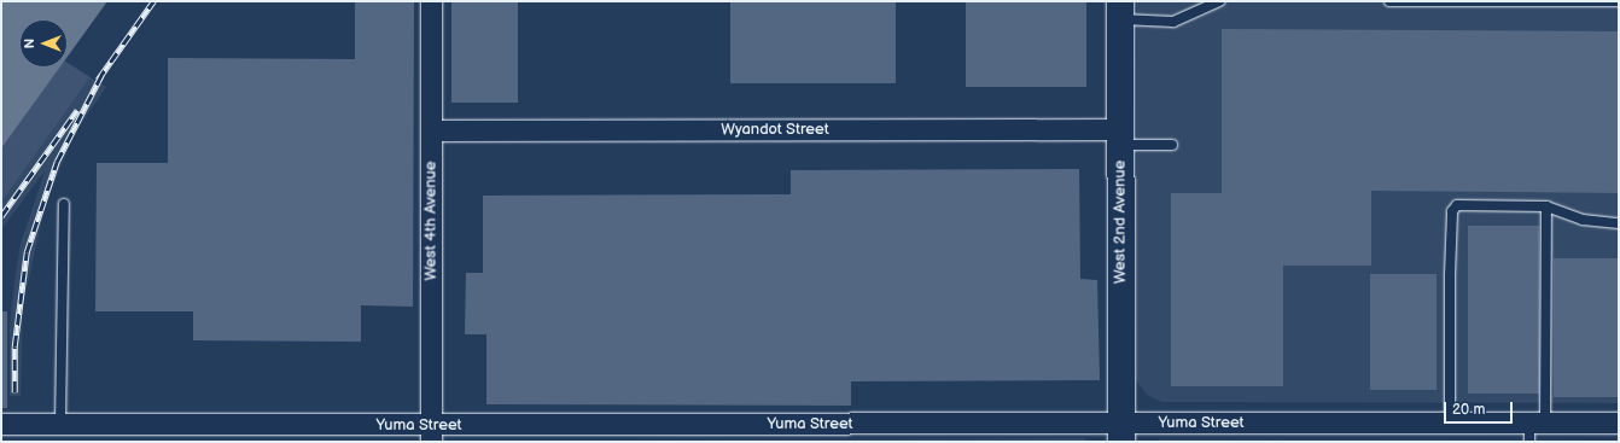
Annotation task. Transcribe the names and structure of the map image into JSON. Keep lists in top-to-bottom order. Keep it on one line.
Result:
{"streets":{"street":["Wyandot Street","West 4th Avenue","West 2nd Avenue","Yuma Street"]},"crossings":[["Wyandot Street","West 4th Avenue"],["Wyandot Street","West 2nd Avenue"],["West 4th Avenue","Yuma Street"],["West 2nd Avenue","Yuma Street"]],"scale_bar":"20 m","north":"left"}
